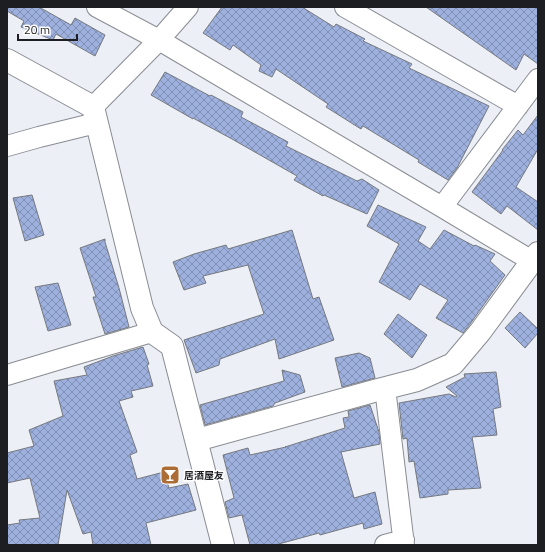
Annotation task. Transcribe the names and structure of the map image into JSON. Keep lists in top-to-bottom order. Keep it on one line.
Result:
{"places":{"bar":["居酒屋友"]},"scale_bar":"20 m"}
